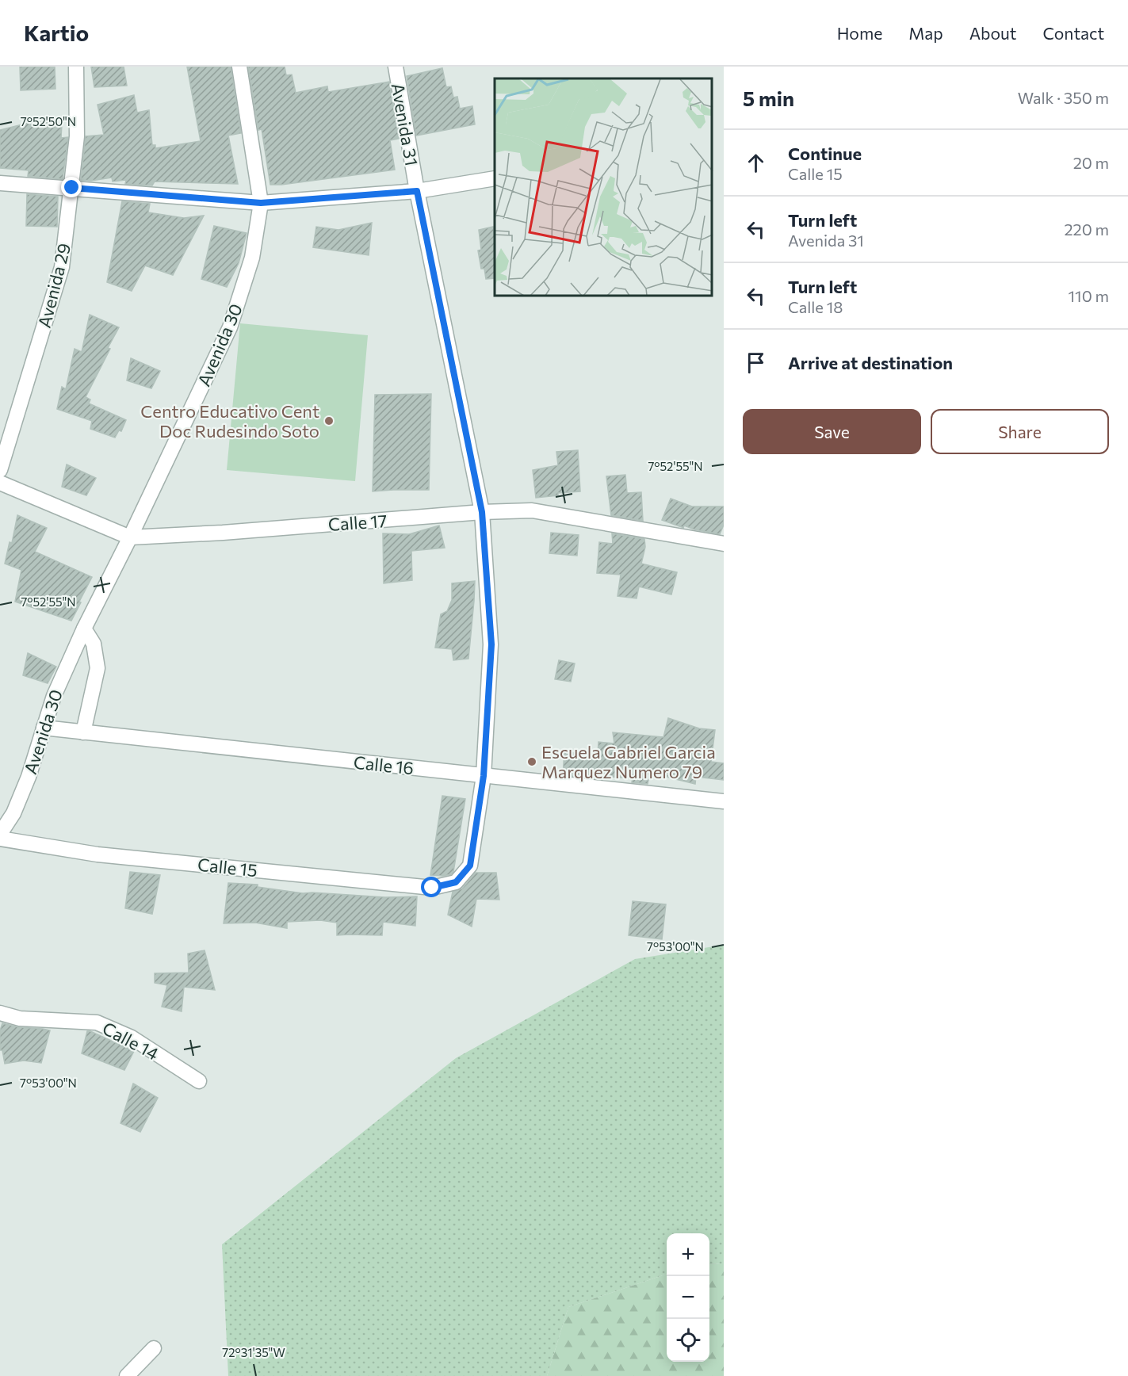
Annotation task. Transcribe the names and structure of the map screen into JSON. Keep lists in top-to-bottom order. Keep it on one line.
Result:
{"streets":{"street":["Avenida 31","Avenida 29","Avenida 30","Calle 17","Calle 16","Calle 15","Calle 14"]},"crossings":[["Avenida 31","Calle 17"],["Avenida 31","Calle 16"],["Avenida 31","Calle 15"],["Avenida 30","Calle 17"],["Avenida 30","Calle 16"]],"places":["Centro Educativo Cent Doc Rudesindo Soto","Escuela Gabriel Garcia Marquez Numero 79"],"page":{"header":"Kartio","nav":["Home","Map","About","Contact"],"heading":["5 min","Walk · 350 m"],"list":[["Continue","Calle 15","20 m"],["Turn left","Avenida 31","220 m"],["Turn left","Calle 18","110 m"],"Arrive at destination"],"buttons":["Save","Share"],"map_buttons":["+","−"]},"coordinates":["7°52'50\"N","7°52'55\"N","7°53'00\"N","72°31'35\"W"]}
